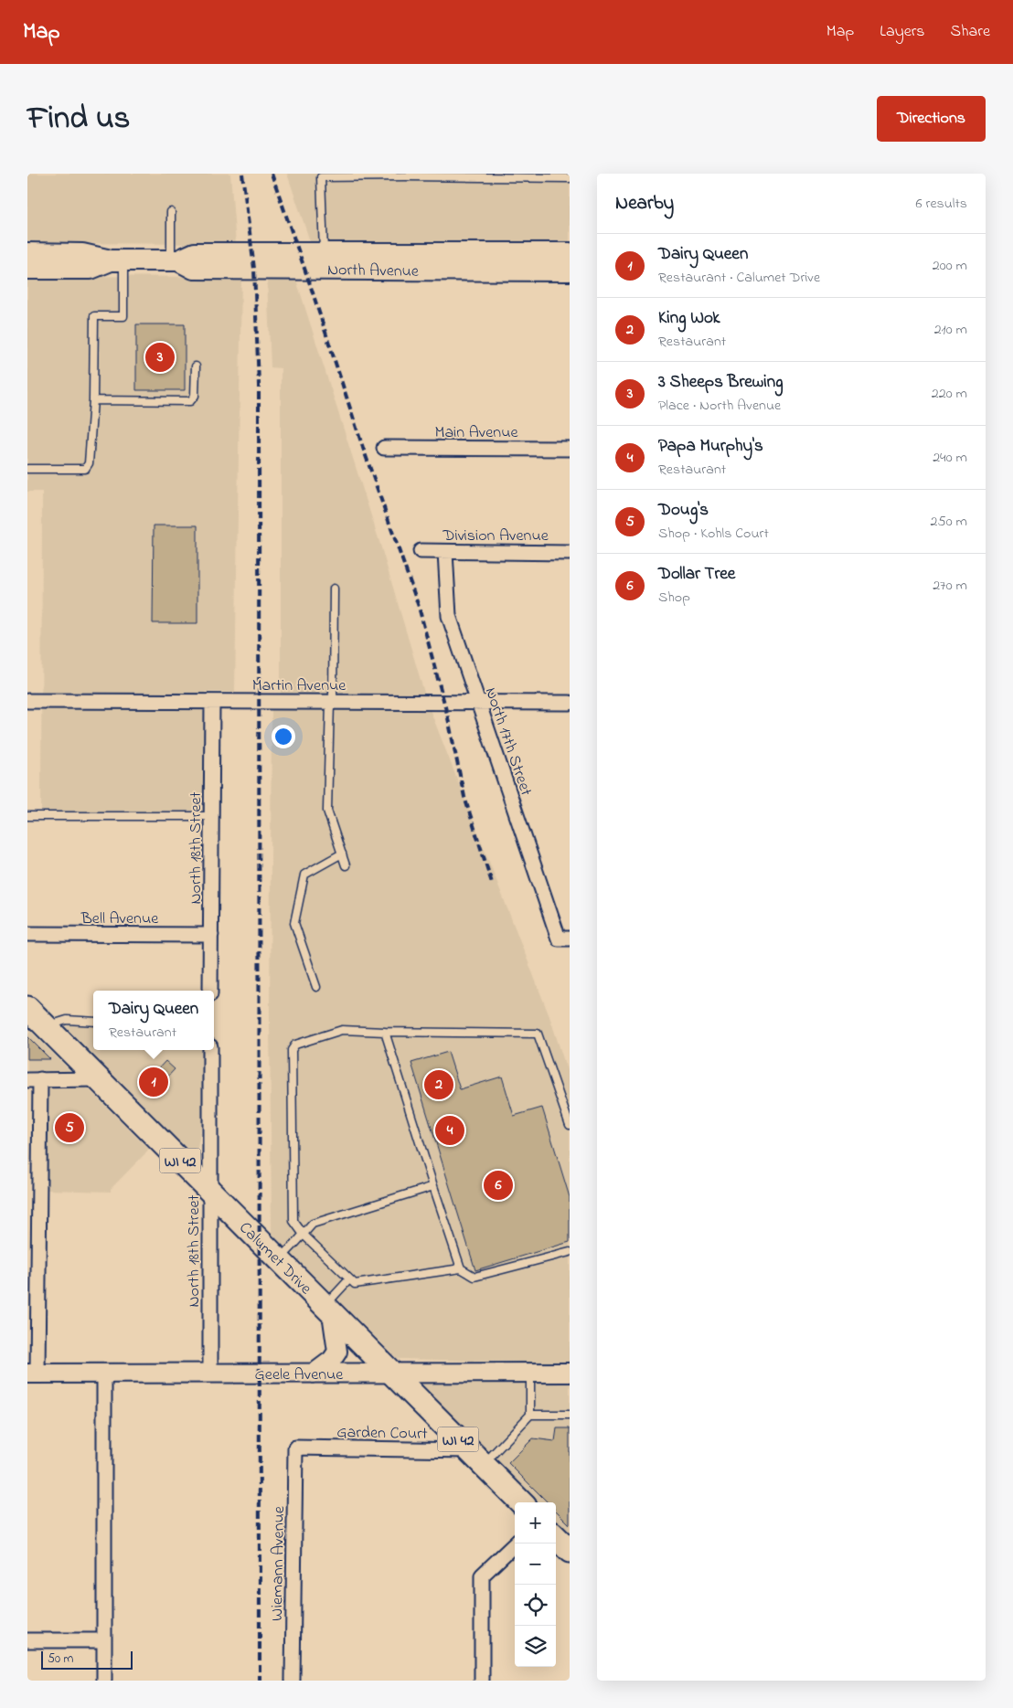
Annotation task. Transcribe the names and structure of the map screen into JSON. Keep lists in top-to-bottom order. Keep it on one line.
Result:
{"streets":{"main road":["North Avenue","WI 42","Calumet Drive"],"street":["Main Avenue","Division Avenue","Martin Avenue","North 17th Street","North 18th Street","Bell Avenue","Geele Avenue","Garden Court","Wiemann Avenue"]},"crossings":[["Division Avenue","North 17th Street"],["Martin Avenue","North 17th Street"],["Martin Avenue","North 18th Street"],["North 18th Street","Bell Avenue"],["North 18th Street","Calumet Drive"],["North 18th Street","Geele Avenue"],["Calumet Drive","Geele Avenue"],["Calumet Drive","Garden Court"],["Garden Court","Wiemann Avenue"]],"scale_bar":"50 m","page":{"header":"Map","nav":["Map","Layers","Share"],"title":"Find us","buttons":"Directions","heading":["Nearby","6 results"],"list":[{"mark":"1","name":"Dairy Queen","note":"Restaurant · Calumet Drive","value":"200 m"},{"mark":"2","name":"King Wok","note":"Restaurant","value":"210 m"},{"mark":"3","name":"3 Sheeps Brewing","note":"Place · North Avenue","value":"220 m"},{"mark":"4","name":"Papa Murphy's","note":"Restaurant","value":"240 m"},{"mark":"5","name":"Doug's","note":"Shop · Kohls Court","value":"250 m"},{"mark":"6","name":"Dollar Tree","note":"Shop","value":"270 m"}],"pins":["3","1","2","5","4","6"],"popup":["Dairy Queen","Restaurant"],"map_buttons":["+","−"],"scale":"50 m"}}
